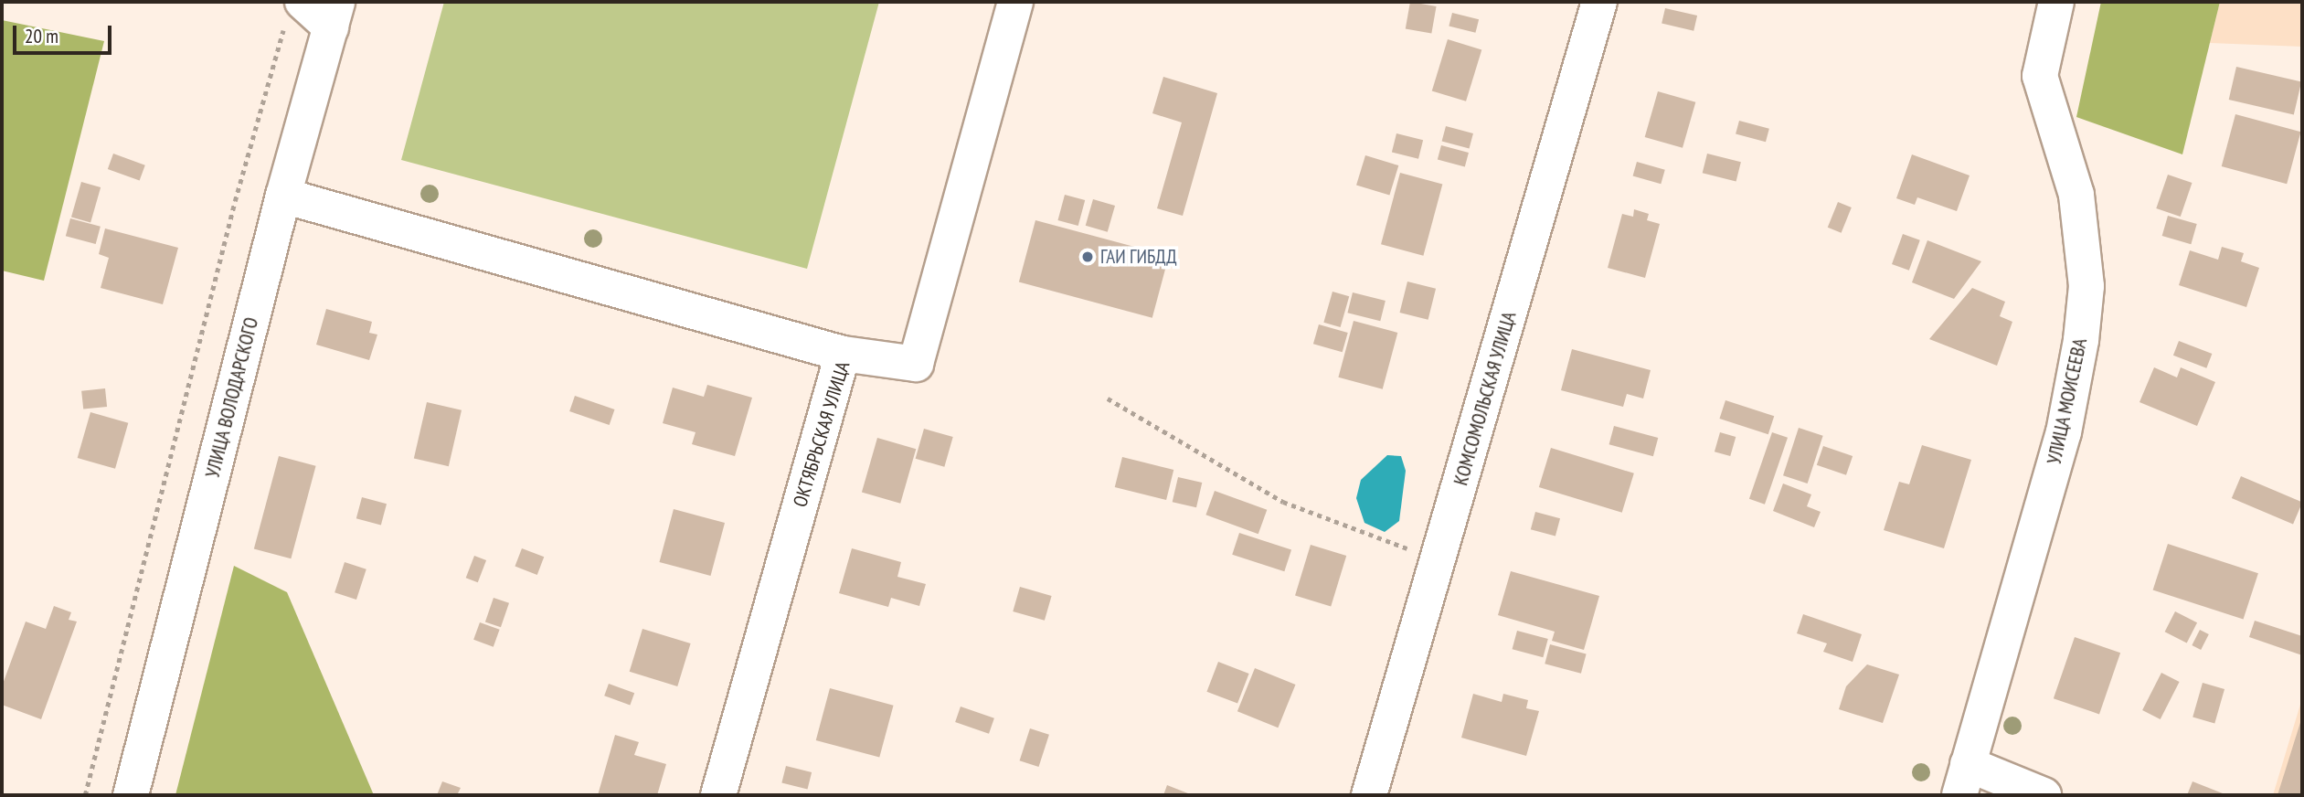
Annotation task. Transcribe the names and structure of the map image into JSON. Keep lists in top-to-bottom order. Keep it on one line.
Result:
{"streets":{"street":["УЛИЦА ВОЛОДАРСКОГО","КОМСОМОЛЬСКАЯ УЛИЦА","УЛИЦА МОИСЕЕВА","ОКТЯБРЬСКАЯ УЛИЦА"]},"places":["ГАИ ГИБДД"],"scale_bar":"20 m"}
